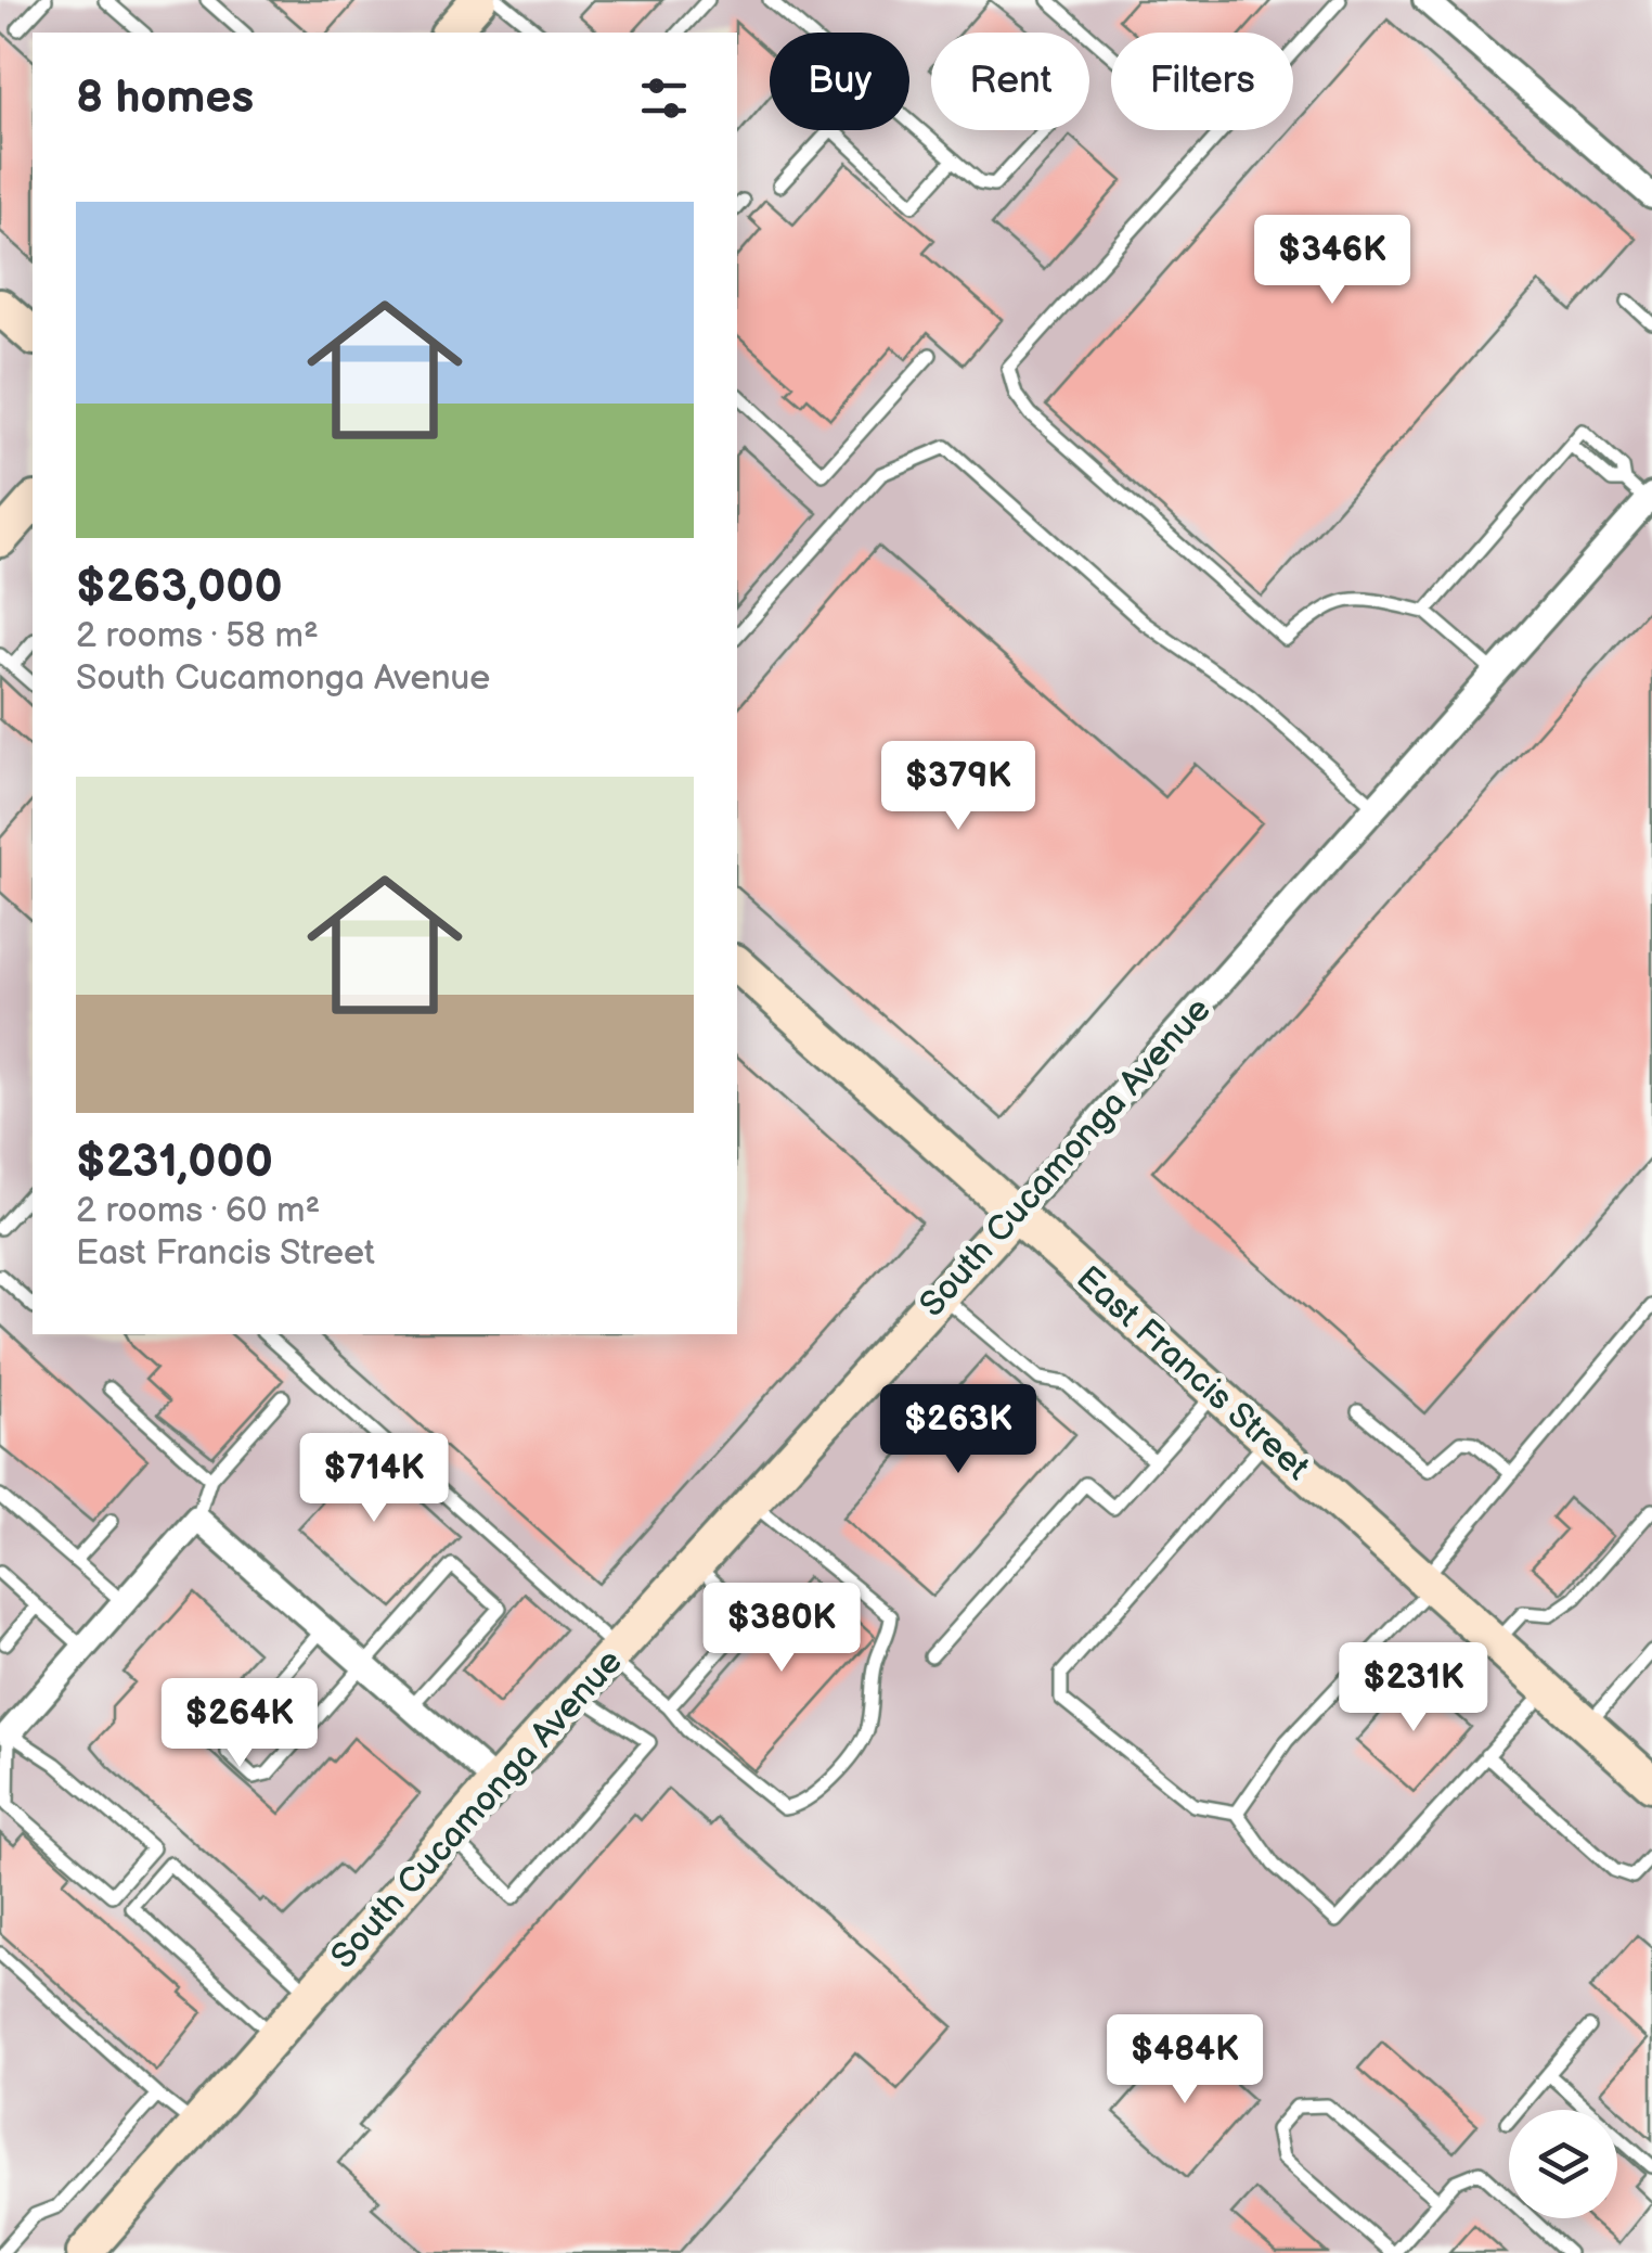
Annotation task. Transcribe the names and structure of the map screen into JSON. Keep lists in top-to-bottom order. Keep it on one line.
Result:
{"streets":{"street":["South Cucamonga Avenue","East Francis Street"]},"crossings":[["South Cucamonga Avenue","East Francis Street"]],"page":{"chip":["Buy","Rent","Filters"],"heading":"8 homes","list":[{"name":"$263,000","note":"2 rooms · 58 m² · South Cucamonga Avenue"},{"name":"$231,000","note":"2 rooms · 60 m² · East Francis Street"}],"price":["$346K","$379K","$263K","$714K","$380K","$231K","$264K","$484K"]}}
